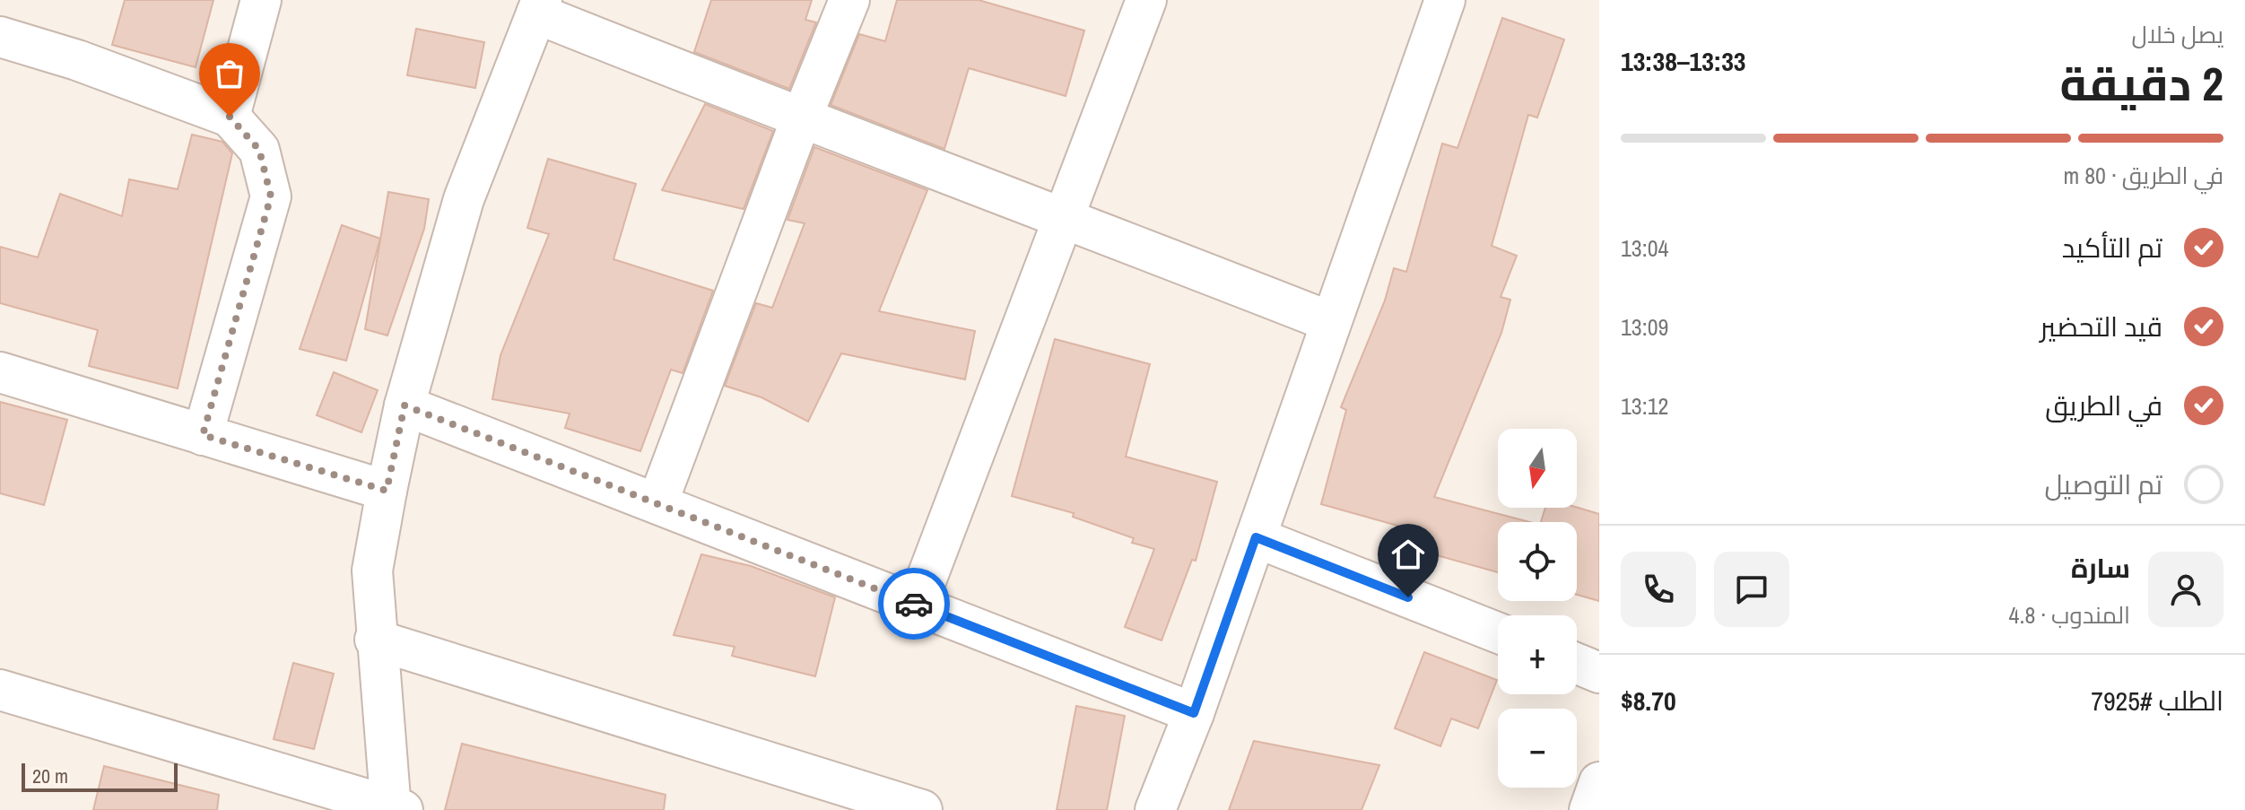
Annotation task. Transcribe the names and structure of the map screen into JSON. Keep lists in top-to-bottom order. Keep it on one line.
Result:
{"scale_bar":"20 m","north":"bottom","page":{"heading":["2 دقيقة","يصل خلال","13:33–13:38"],"panel":["سارة","المندوب · 4.8","الطلب #7925","$8.70"],"bar":"في الطريق · 80 m","list":[["تم التأكيد","13:04"],["قيد التحضير","13:09"],["في الطريق","13:12"],"تم التوصيل"],"map_buttons":["+","−"],"scale":"20 m"}}
